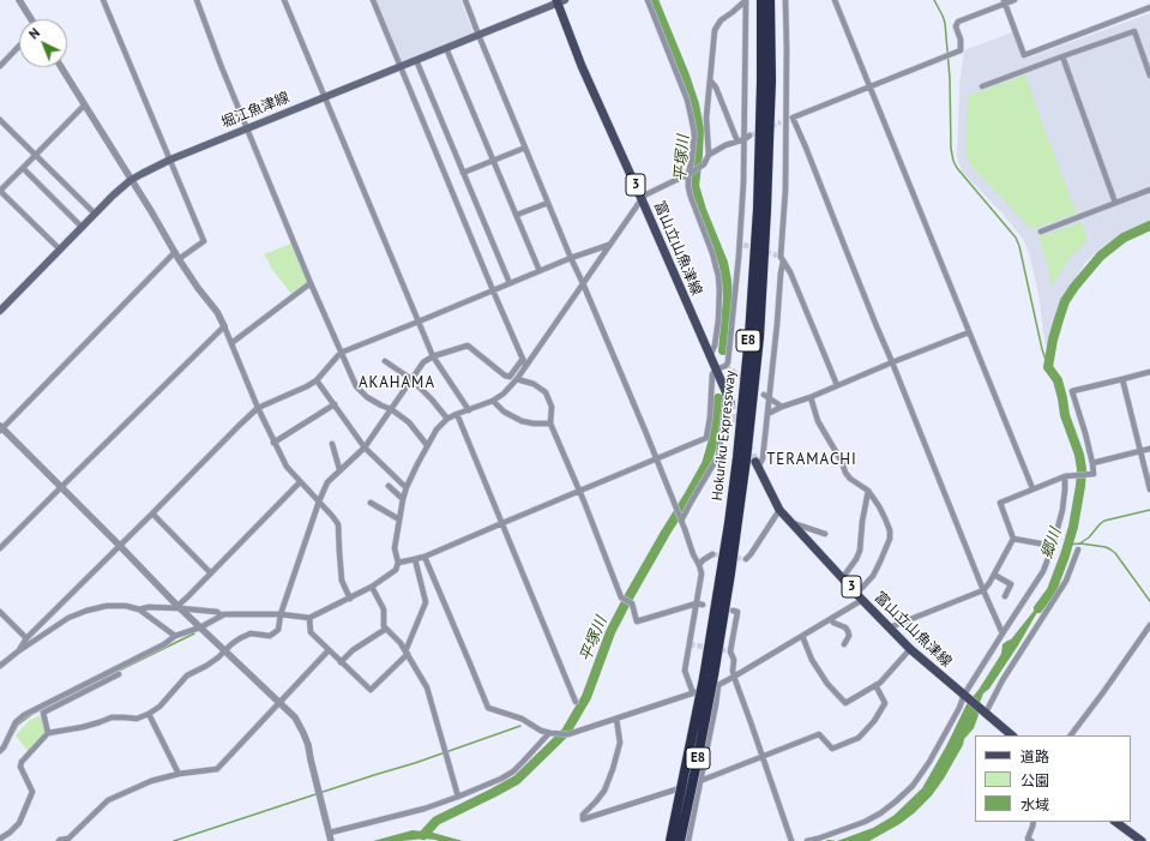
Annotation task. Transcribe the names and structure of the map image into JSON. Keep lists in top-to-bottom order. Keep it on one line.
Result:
{"streets":{"highway":["E8","Hokuriku Expressway"],"main road":["堀江魚津線","3","富山立山魚津線"]},"crossings":[["堀江魚津線","富山立山魚津線"]],"districts":["AKAHAMA","TERAMACHI"],"water":["平塚川","郷川"],"legend":["道路","公園","水域"],"north":"top left"}
